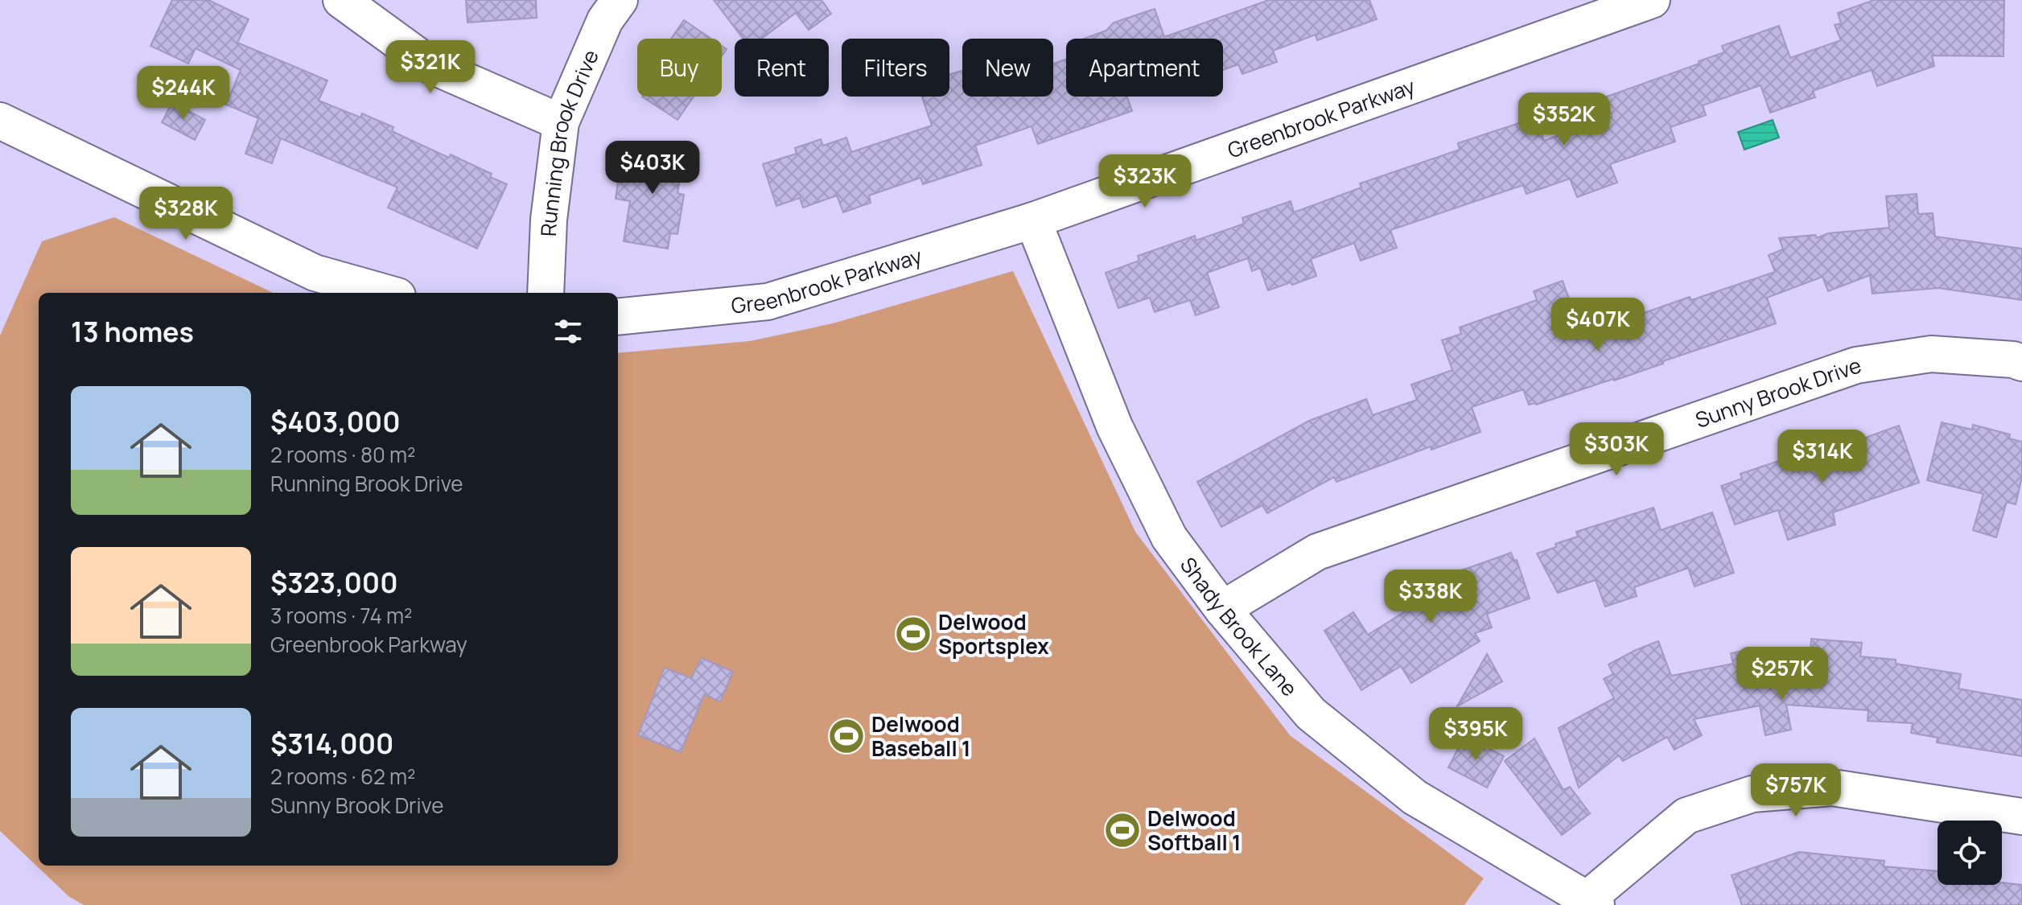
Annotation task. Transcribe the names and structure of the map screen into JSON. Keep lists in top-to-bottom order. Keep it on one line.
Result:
{"streets":{"street":["Greenbrook Parkway","Running Brook Drive","Sunny Brook Drive","Shady Brook Lane"]},"crossings":[["Greenbrook Parkway","Shady Brook Lane"],["Sunny Brook Drive","Shady Brook Lane"]],"places":{"sports":["Delwood Sportsplex","Delwood Baseball 1","Delwood Softball 1"]},"page":{"chip":["Buy","Rent","Filters","New","Apartment"],"price":["$321K","$244K","$352K","$403K","$323K","$328K","$407K","$303K","$314K","$338K","$257K","$395K","$757K"],"heading":"13 homes","list":[{"name":"$403,000","note":"2 rooms · 80 m² · Running Brook Drive"},{"name":"$323,000","note":"3 rooms · 74 m² · Greenbrook Parkway"},{"name":"$314,000","note":"2 rooms · 62 m² · Sunny Brook Drive"}]}}
